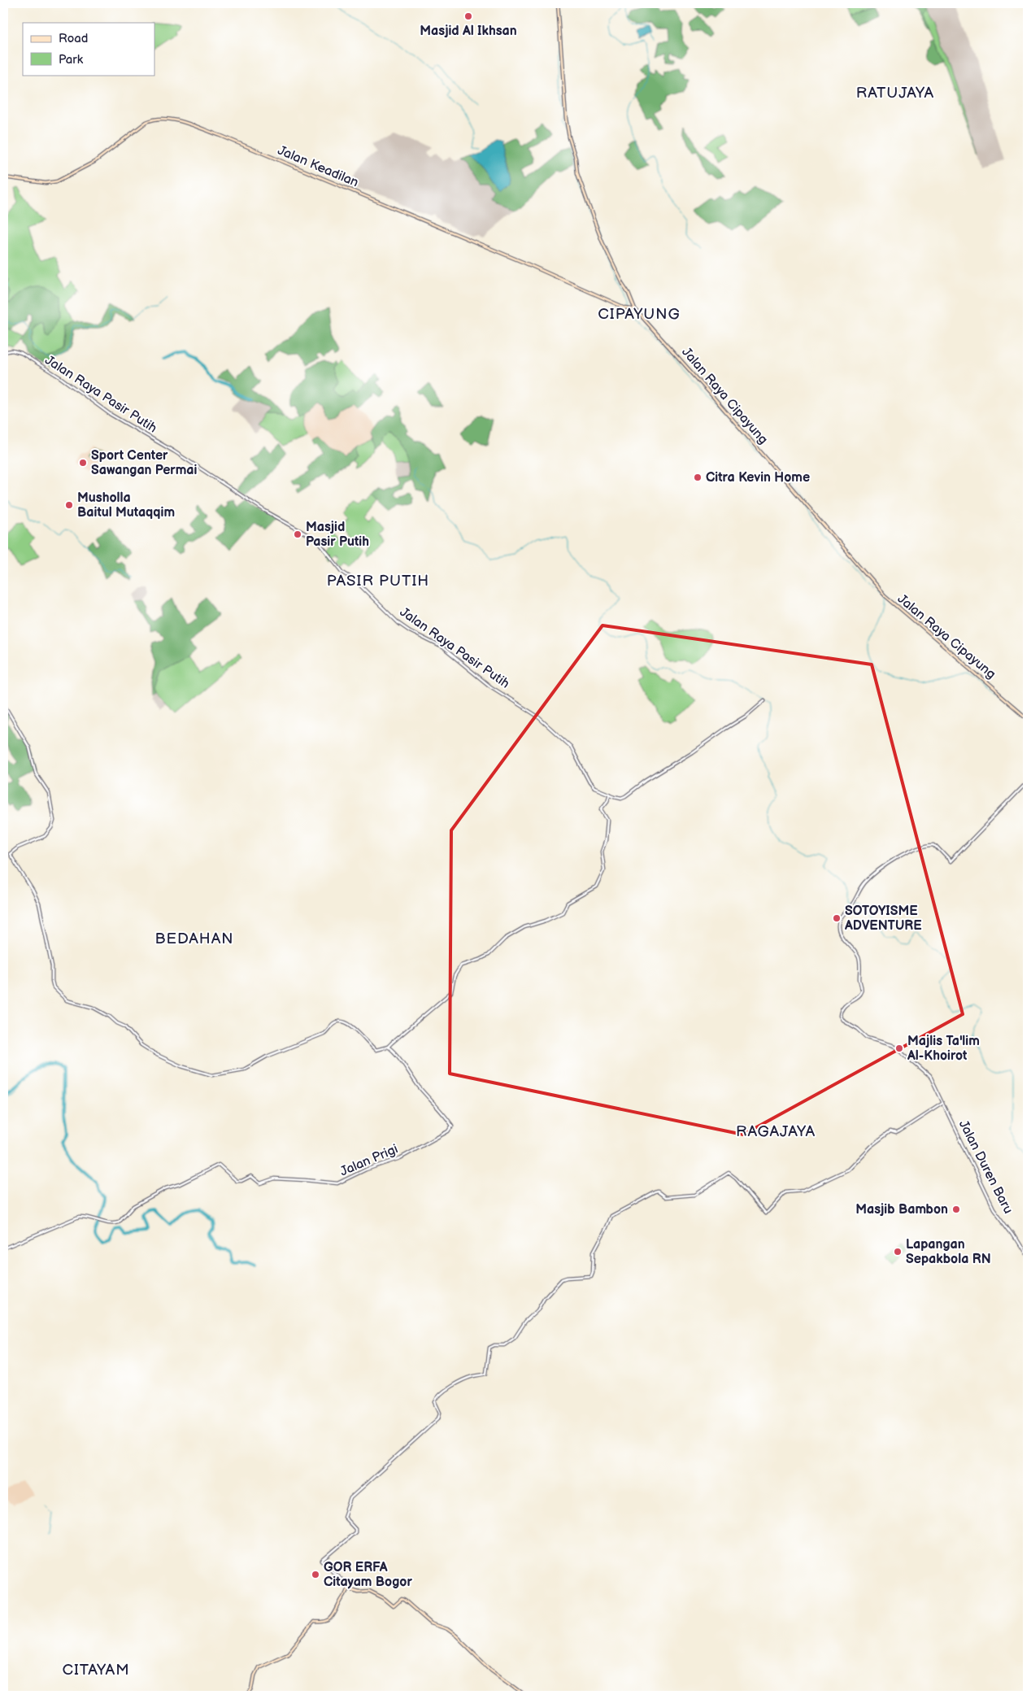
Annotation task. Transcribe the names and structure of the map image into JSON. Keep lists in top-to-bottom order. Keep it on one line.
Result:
{"streets":{"main road":["Jalan Keadilan","Jalan Raya Cipayung"],"street":["Jalan Raya Pasir Putih","Jalan Prigi","Jalan Duren Baru"]},"crossings":[["Jalan Keadilan","Jalan Raya Cipayung"]],"districts":["RATUJAYA","CIPAYUNG","PASIR PUTIH","BEDAHAN","RAGAJAYA","CITAYAM"],"places":["Masjid Al Ikhsan","Sport Center Sawangan Permai","Citra Kevin Home","Musholla Baitul Mutaqqim","Masjid Pasir Putih","SOTOYISME ADVENTURE","Majlis Ta'lim Al-Khoirot","Masjib Bambon","Lapangan Sepakbola RN","GOR ERFA Citayam Bogor"],"legend":["Road","Park"]}
